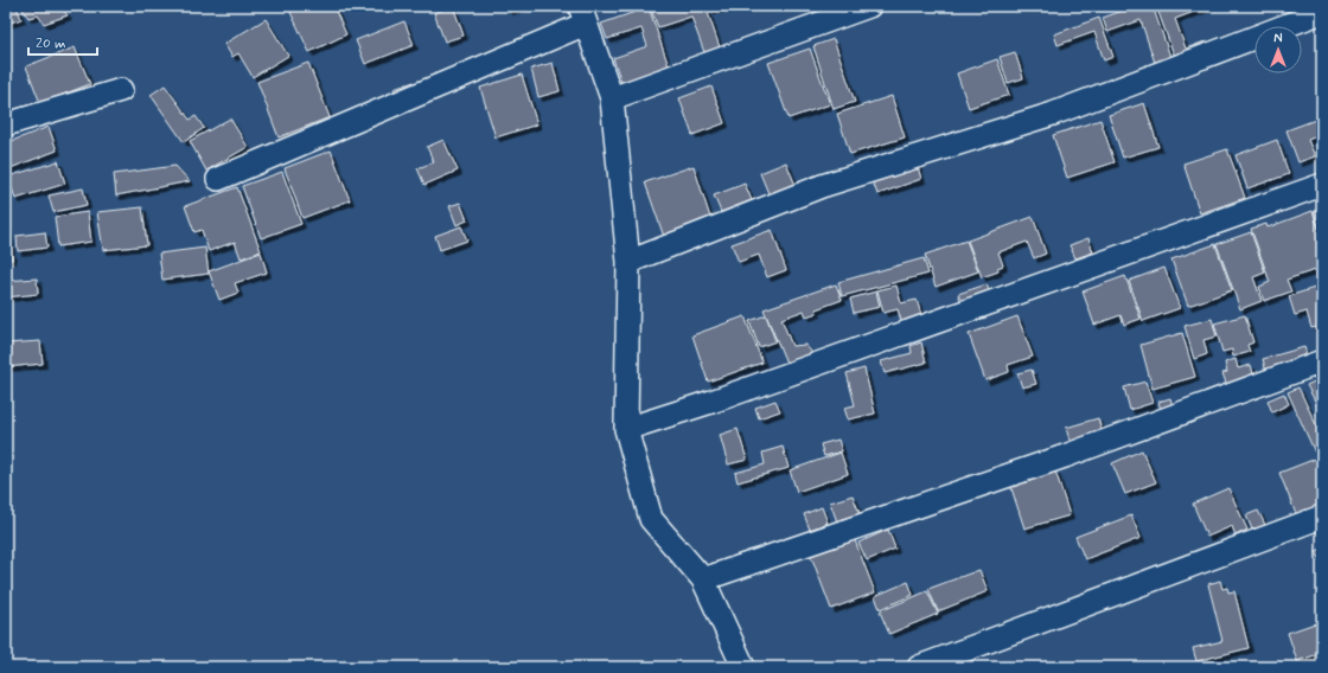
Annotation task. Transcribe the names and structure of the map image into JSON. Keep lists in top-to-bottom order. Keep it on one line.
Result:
{"scale_bar":"20 m","north":"top"}
